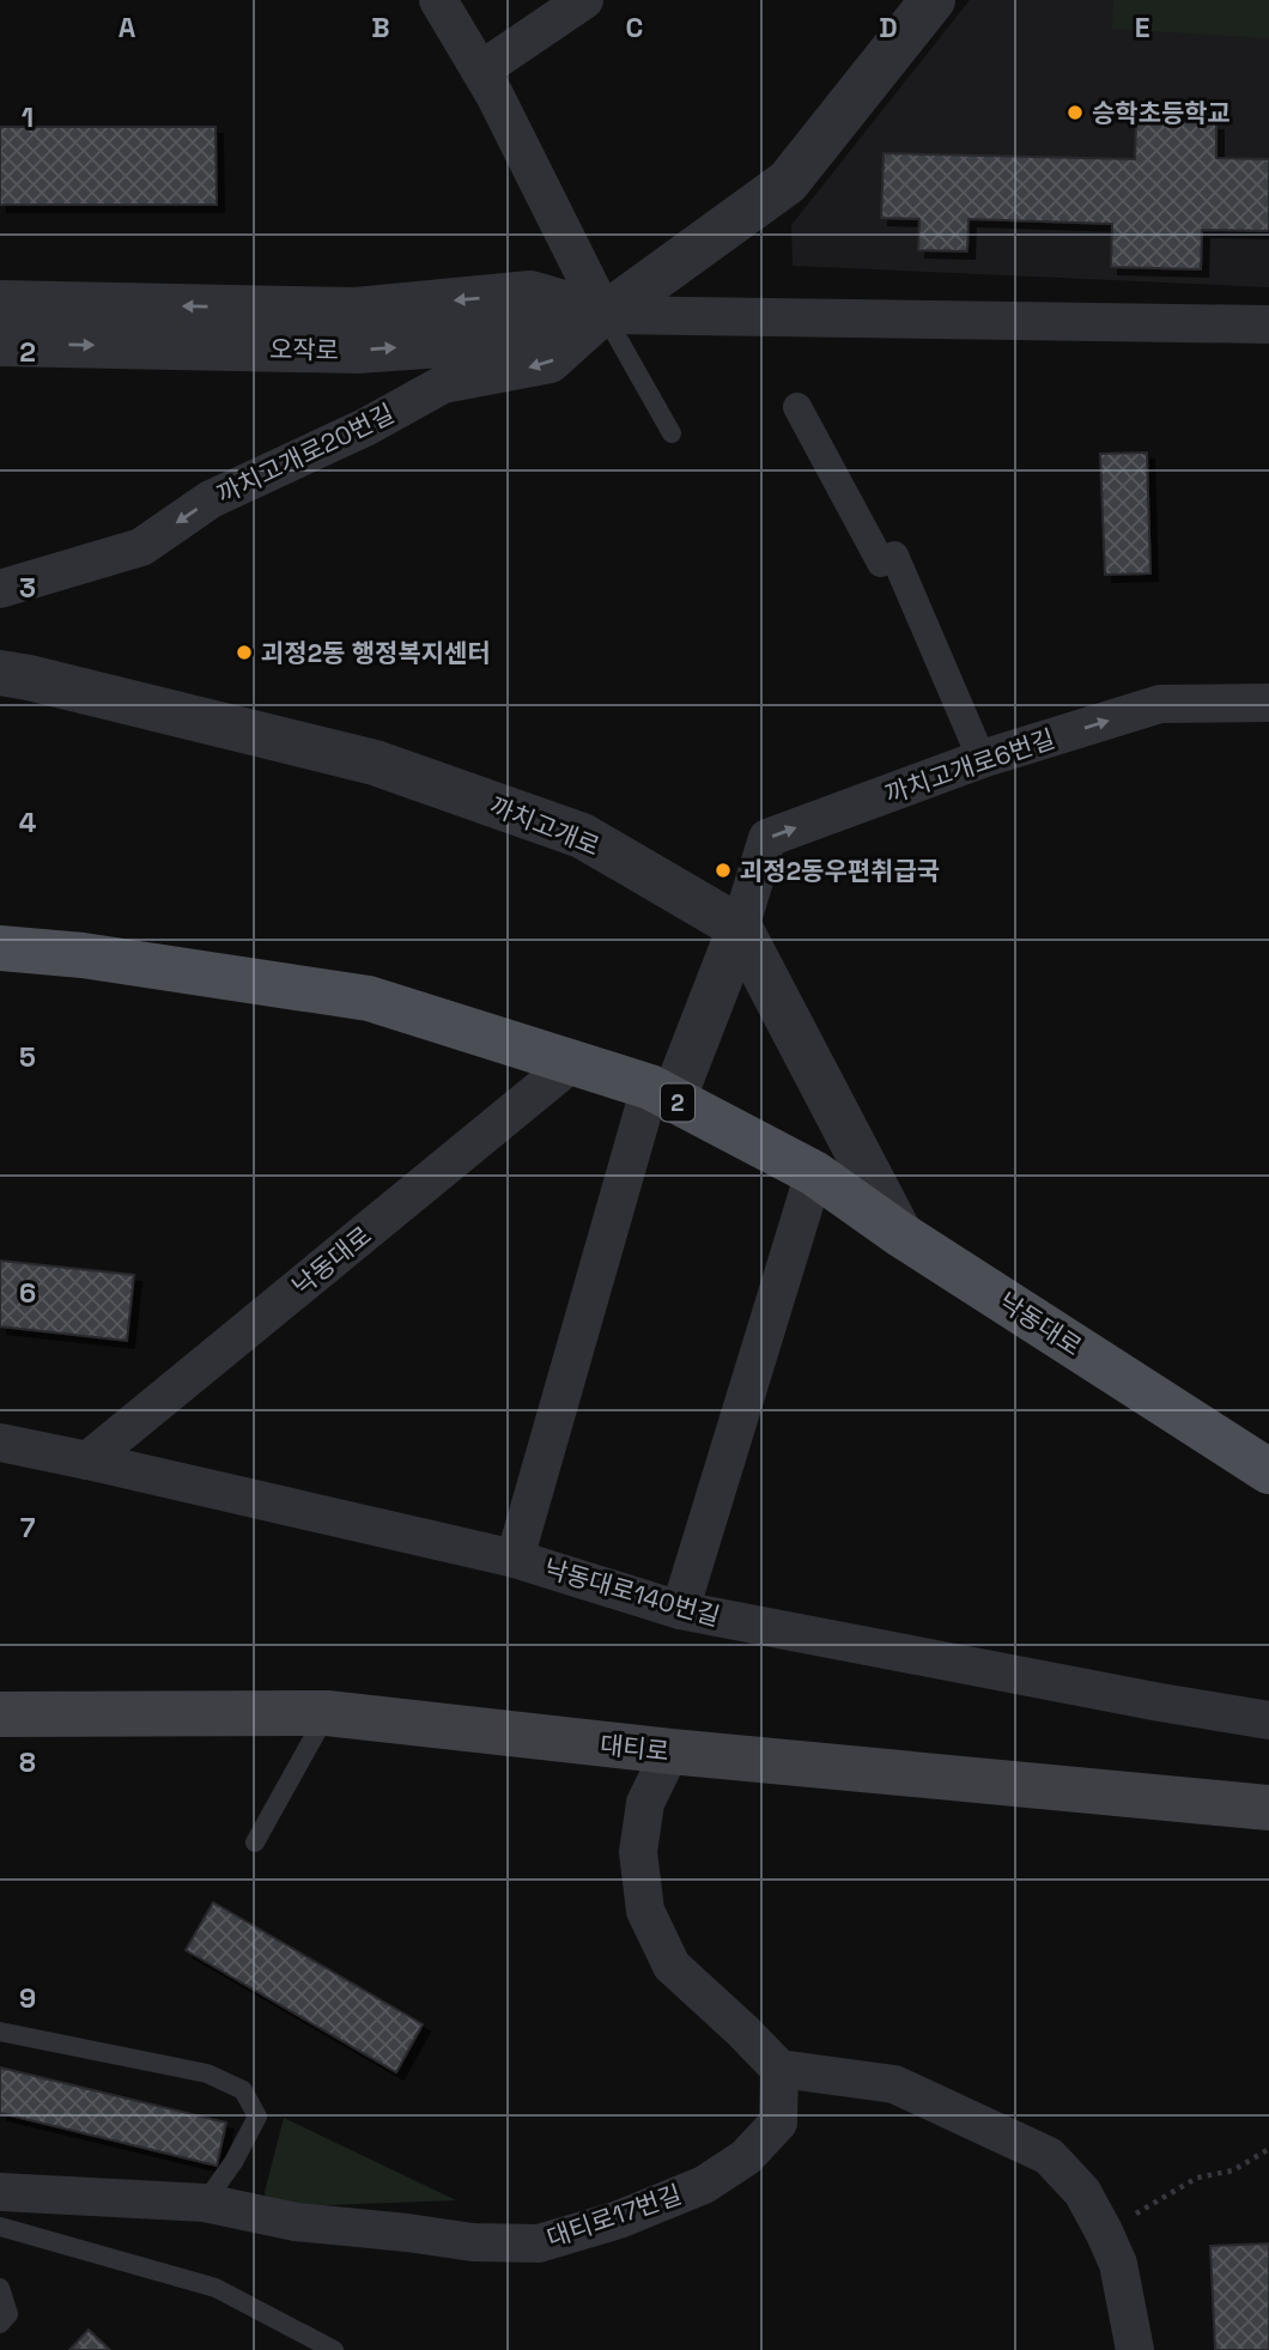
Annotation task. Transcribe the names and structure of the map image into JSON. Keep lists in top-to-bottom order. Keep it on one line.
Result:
{"streets":{"main road":["2","낙동대로","대티로"],"street":["오작로","까치고개로20번길","까치고개로6번길","까치고개로","낙동대로140번길","대티로17번길"]},"crossings":[["오작로","까치고개로20번길"],["까치고개로6번길","까치고개로"],["낙동대로","낙동대로140번길"]],"one_way":["까치고개로20번길","까치고개로6번길"],"places":["승학초등학교","괴정2동 행정복지센터","괴정2동우편취급국"],"grid":{"columns":["A","B","C","D","E"],"rows":["1","2","3","4","5","6","7","8","9"]}}
